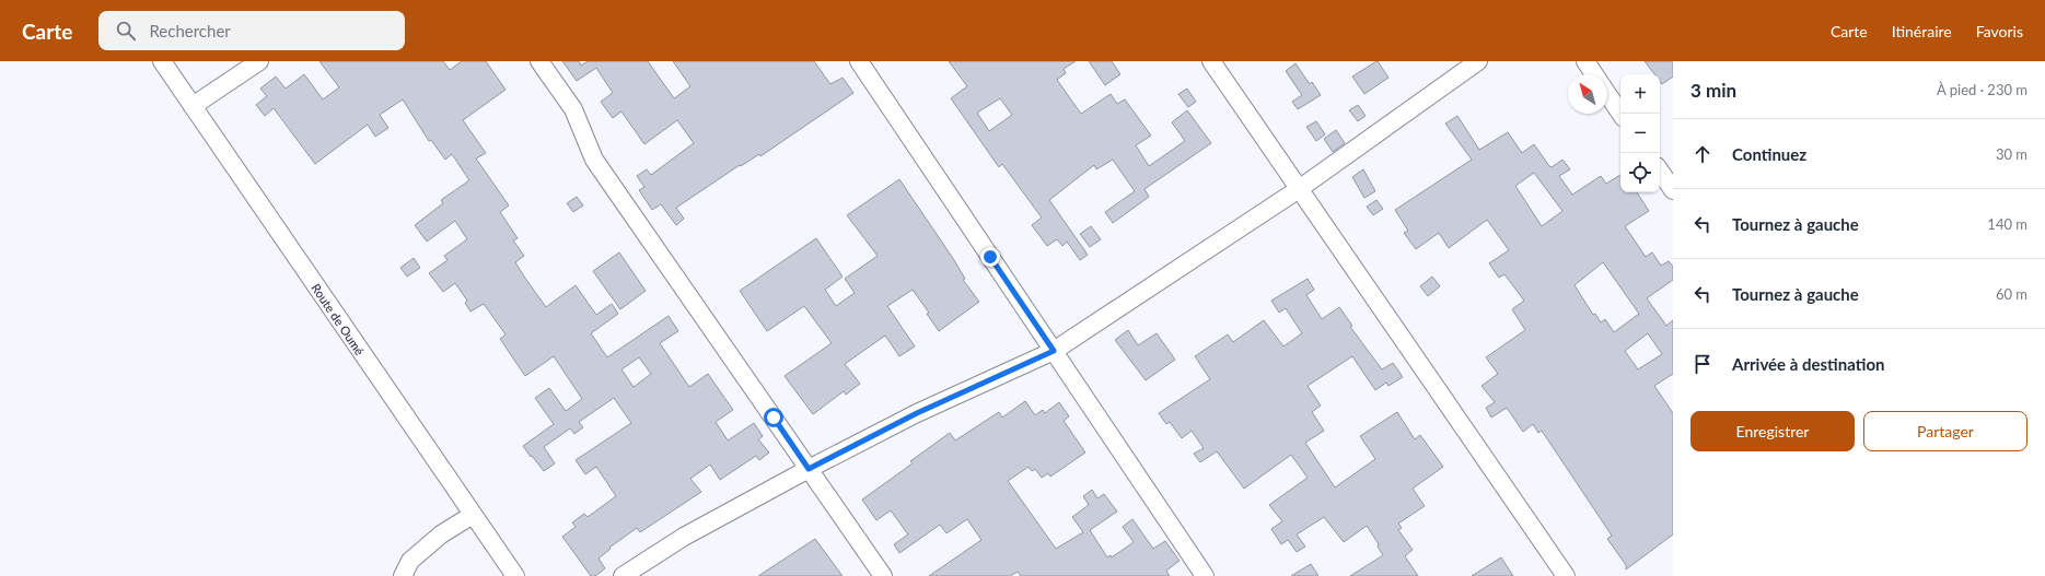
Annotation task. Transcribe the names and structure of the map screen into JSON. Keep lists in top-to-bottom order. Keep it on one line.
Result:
{"streets":{"street":["Route de Oumé"]},"north":"top left","page":{"header":"Carte","search":"Rechercher","nav":["Carte","Itinéraire","Favoris"],"heading":["3 min","À pied · 230 m"],"map_buttons":["+","−"],"list":[["Continuez","30 m"],["Tournez à gauche","140 m"],["Tournez à gauche","60 m"],"Arrivée à destination"],"buttons":["Enregistrer","Partager"]}}
